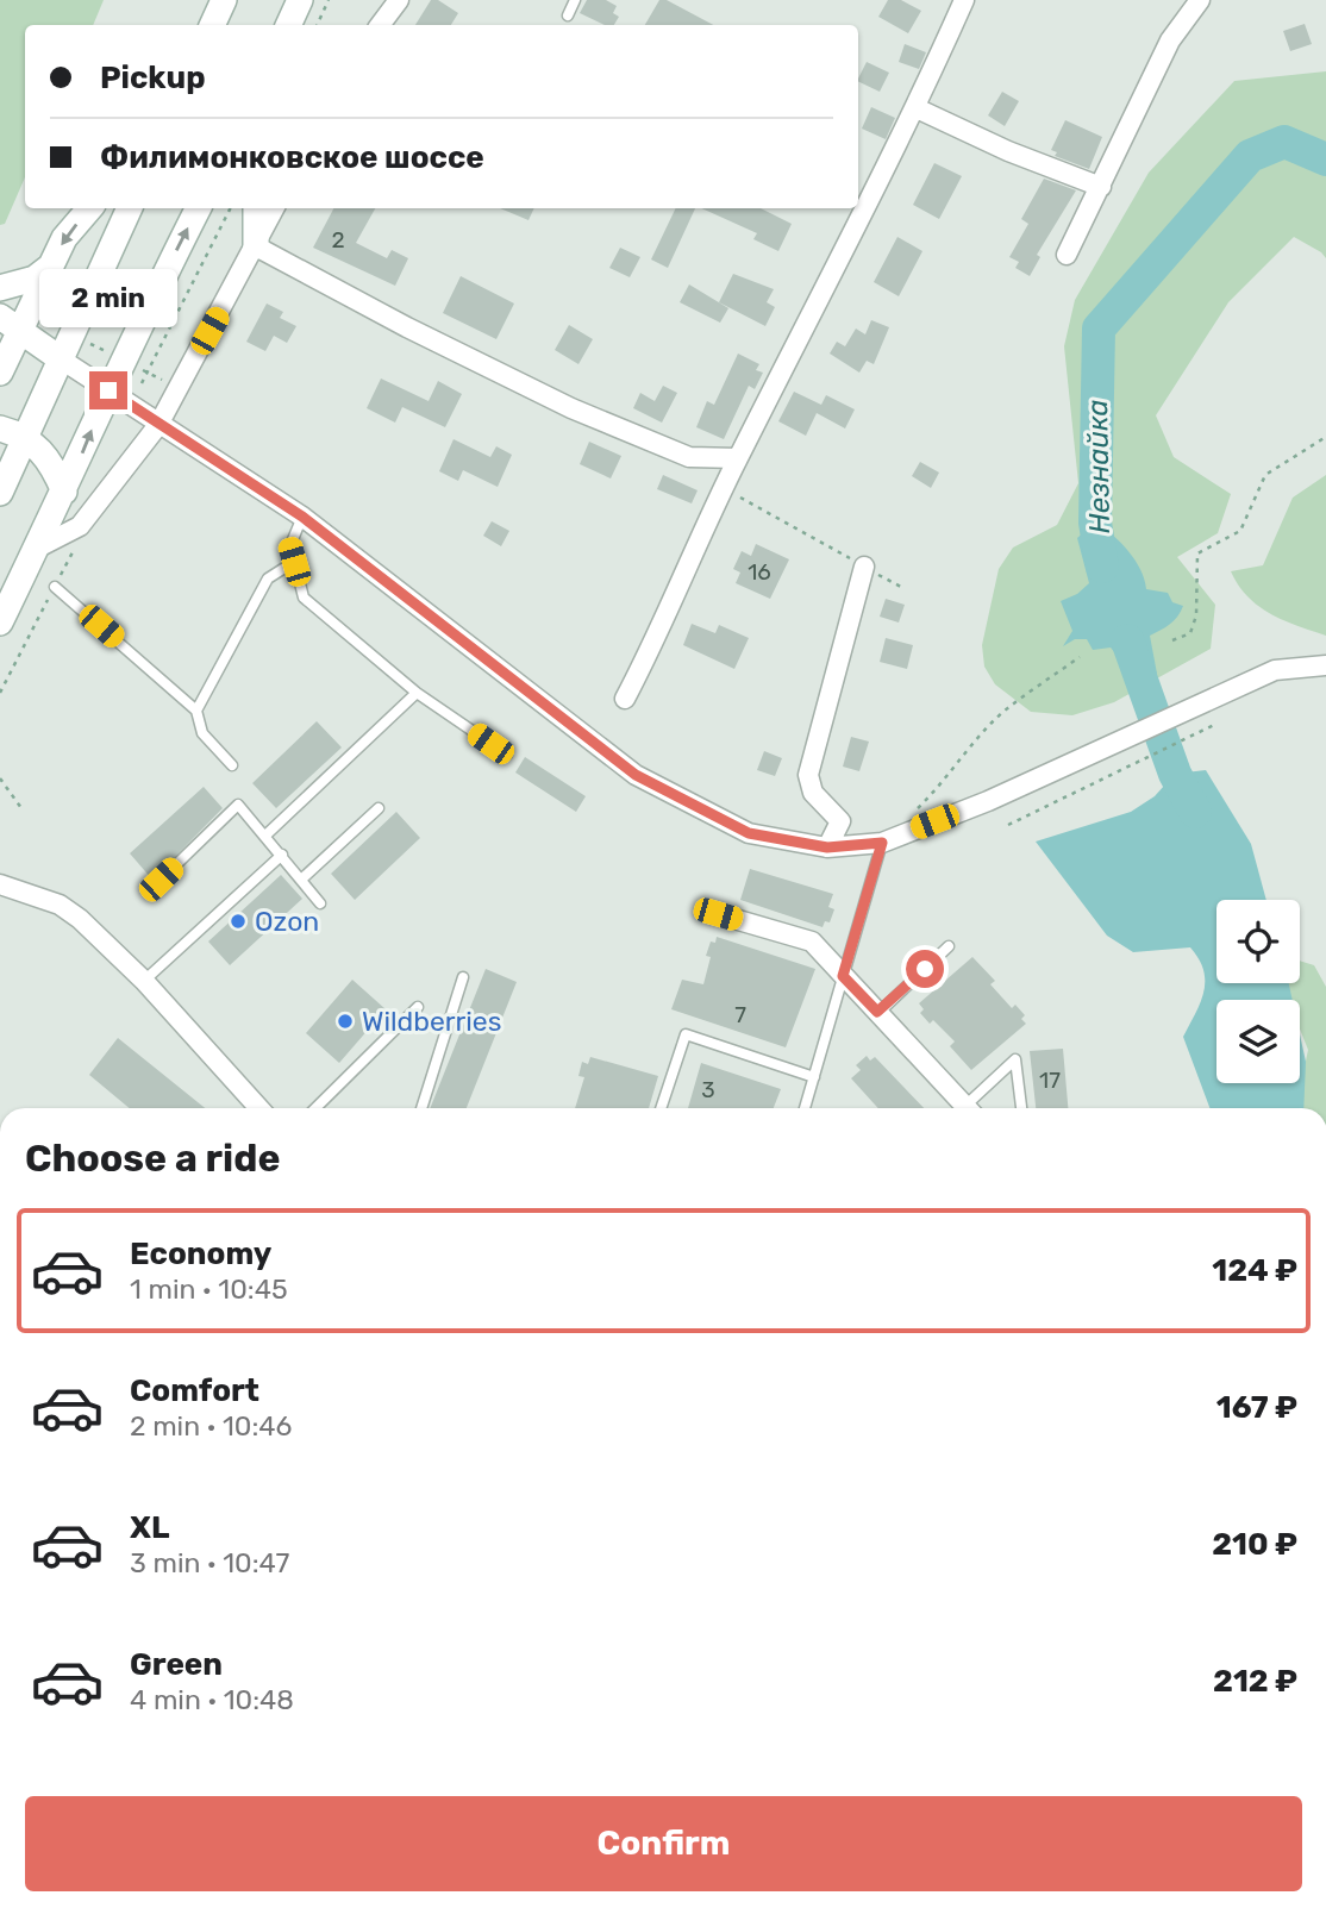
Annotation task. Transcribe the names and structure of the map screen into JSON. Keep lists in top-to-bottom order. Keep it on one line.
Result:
{"water":["Незнайка"],"places":["Ozon","Wildberries"],"house_numbers":["2","16","7","17","3"],"page":{"banner":["Pickup","Филимонковское шоссе"],"bubble":"2 min","heading":"Choose a ride","list":[{"name":"Economy","note":"1 min · 10:45","value":"124 ₽"},{"name":"Comfort","note":"2 min · 10:46","value":"167 ₽"},{"name":"XL","note":"3 min · 10:47","value":"210 ₽"},{"name":"Green","note":"4 min · 10:48","value":"212 ₽"}],"buttons":"Confirm"}}
